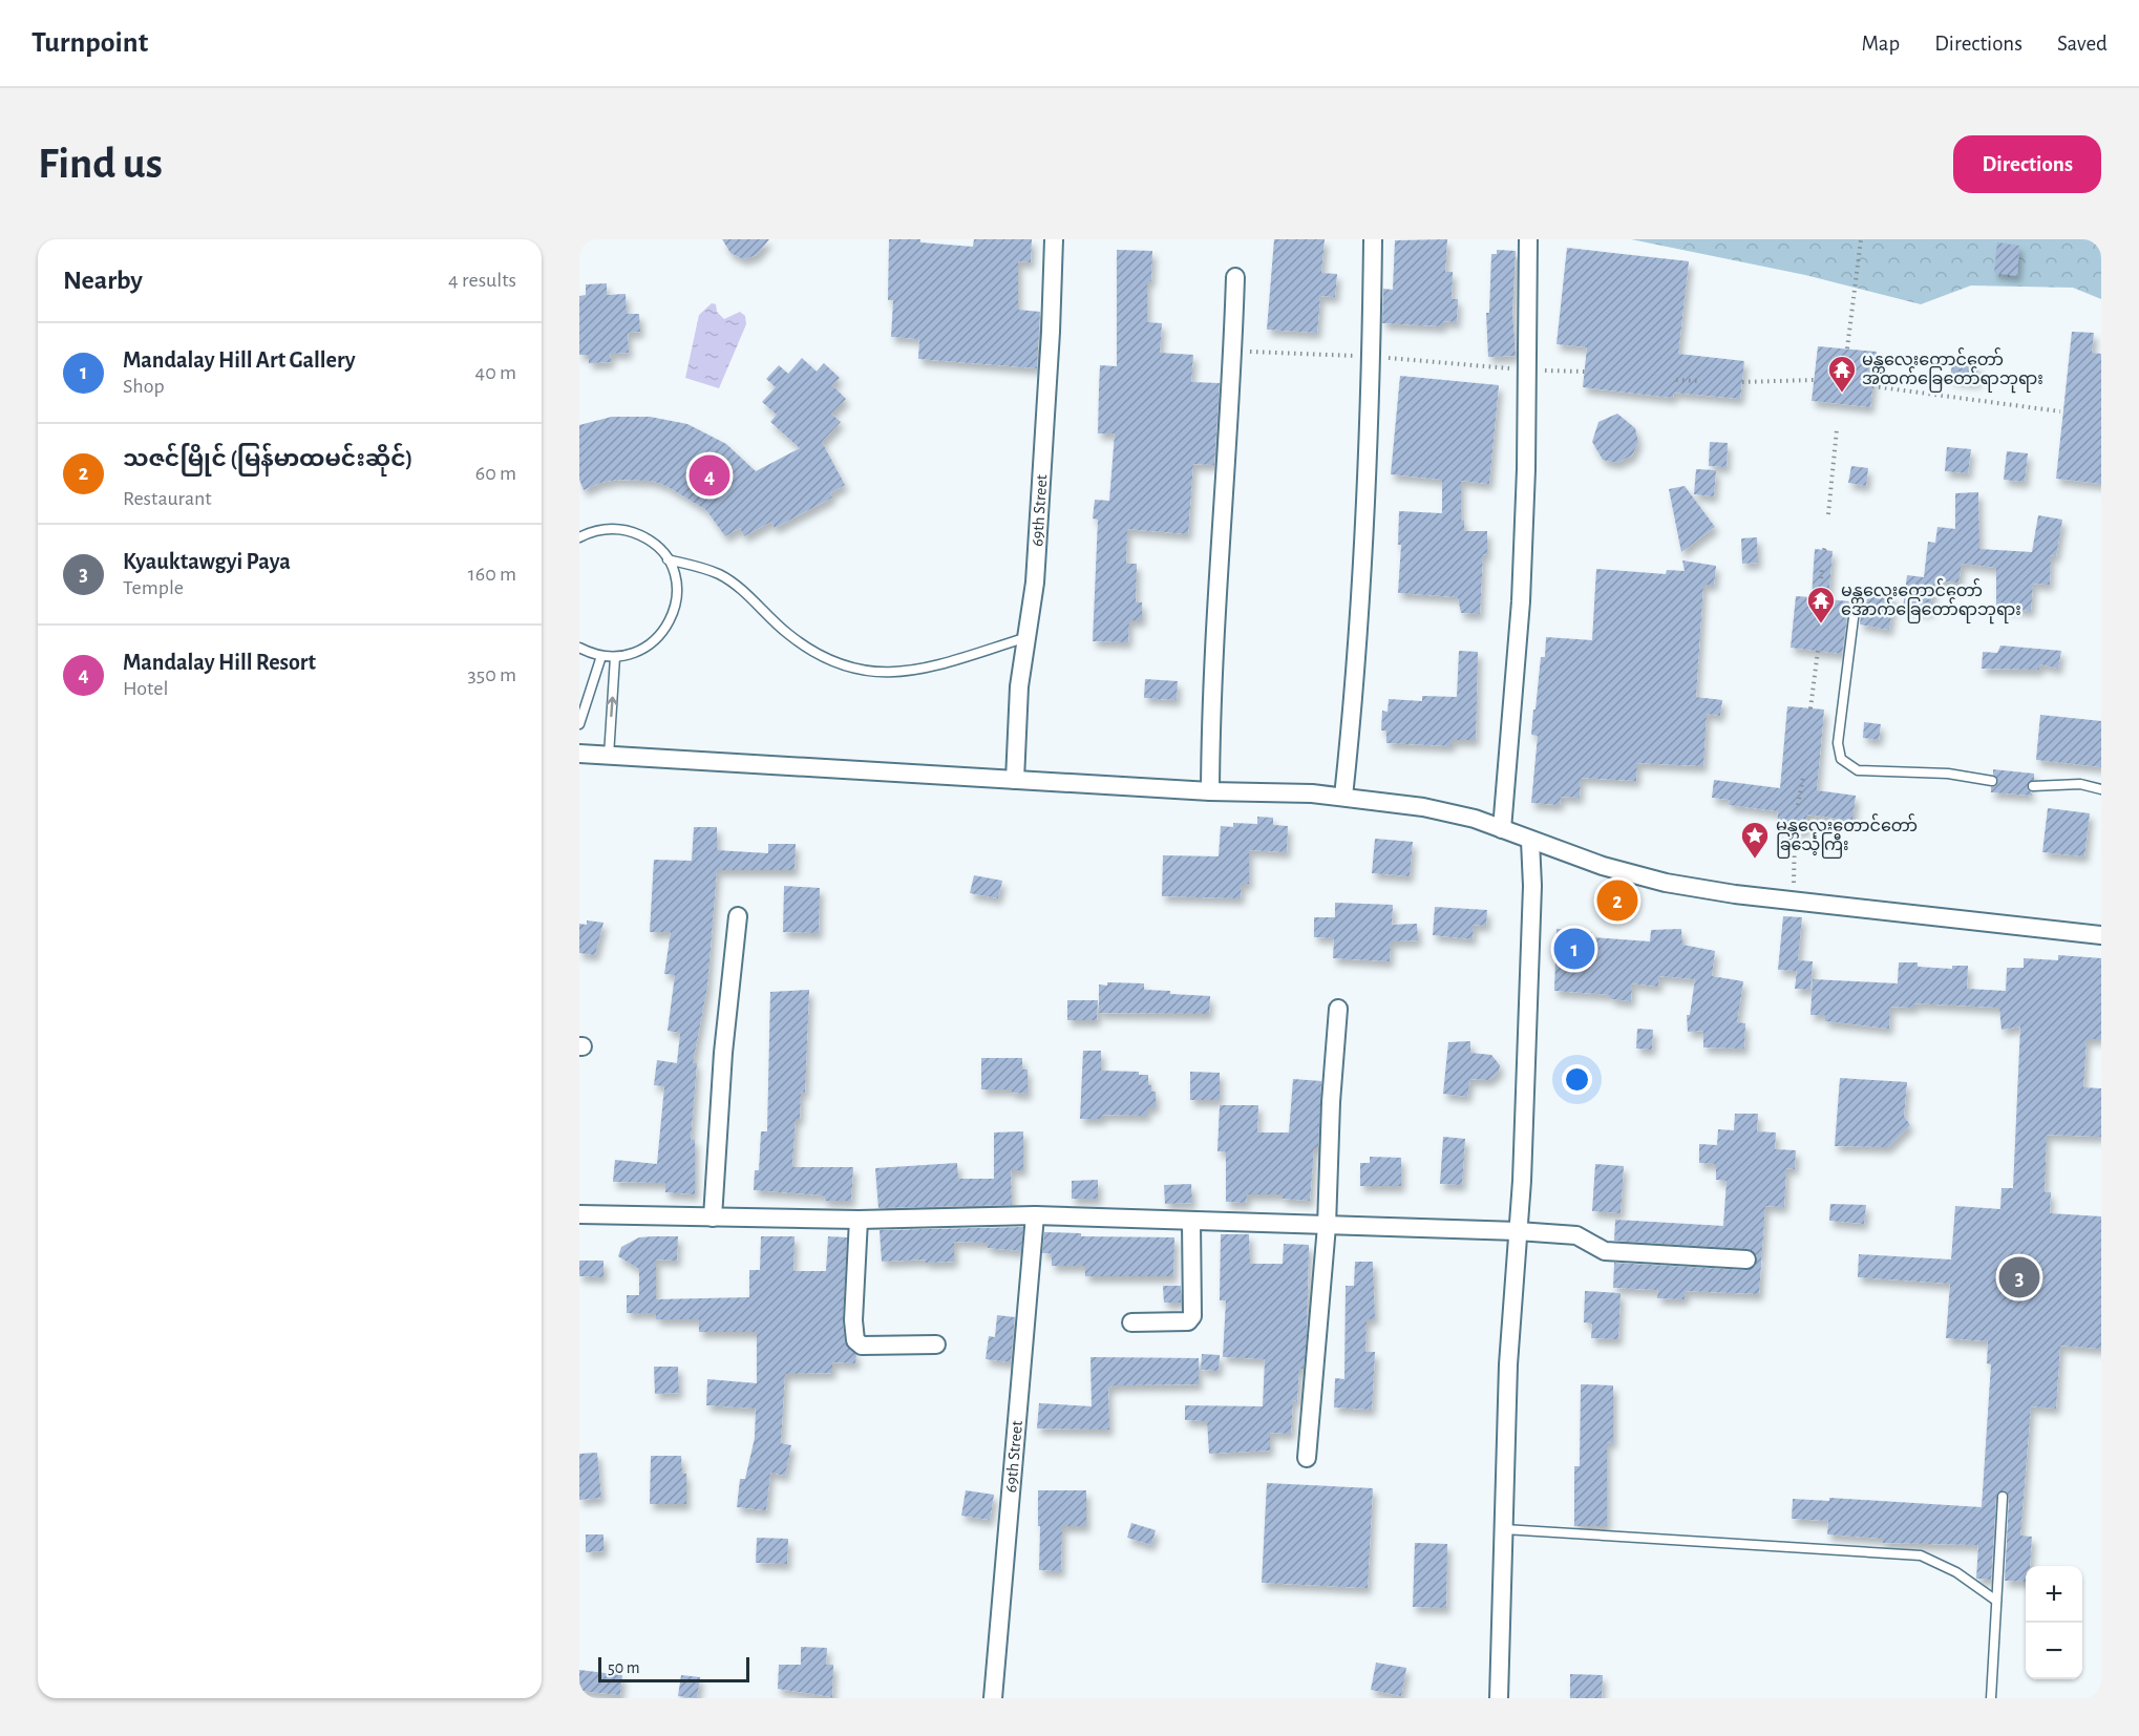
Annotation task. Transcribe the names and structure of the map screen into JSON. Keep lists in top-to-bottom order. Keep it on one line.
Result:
{"streets":{"street":["69th Street"]},"places":{"temple":["မန္တ‌လေးတောင်တော် အထက်ခြေတော်ရာဘုရား‌","မန္တ‌လေးတောင်တော် အောက်ခြေတော်ရာဘုရား‌"],"place":["မန္တလေးတောင်တော် ‌ခြင်္သေ့ကြီး"]},"scale_bar":"50 m","page":{"header":"Turnpoint","nav":["Map","Directions","Saved"],"buttons":"Directions","title":"Find us","heading":["Nearby","4 results"],"list":[{"mark":"1","name":"Mandalay Hill Art Gallery","note":"Shop","value":"40 m"},{"mark":"2","name":"သဇင်မြိုင် (မြန်မာထမင်းဆိုင်)","note":"Restaurant","value":"60 m"},{"mark":"3","name":"Kyauktawgyi Paya","note":"Temple","value":"160 m"},{"mark":"4","name":"Mandalay Hill Resort","note":"Hotel","value":"350 m"}],"pins":["4","2","1","3"],"map_buttons":["+","−"],"scale":"50 m"}}
